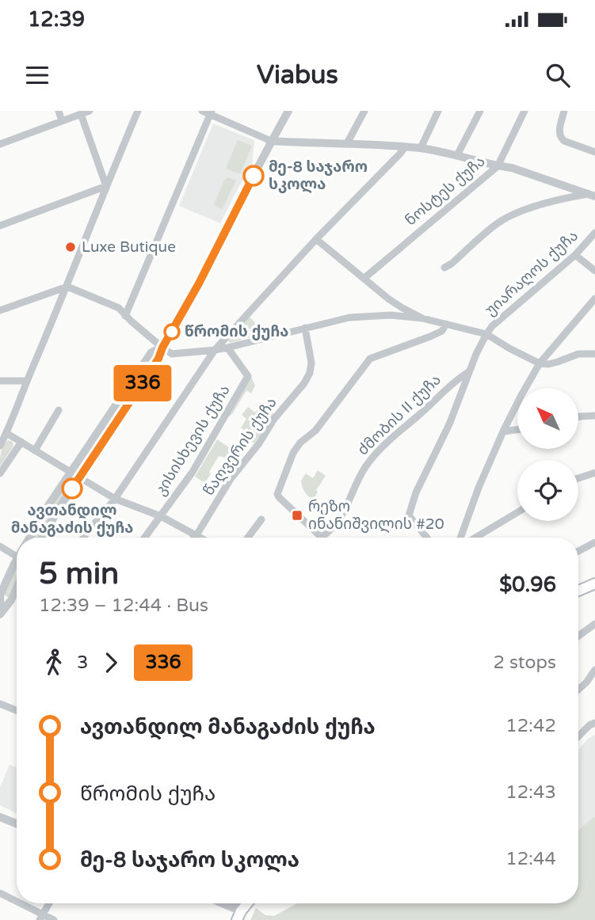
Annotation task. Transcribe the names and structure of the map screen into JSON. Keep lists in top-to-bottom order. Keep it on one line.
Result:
{"streets":{"street":["ნოსტეს ქუჩა","უიარაღოს ქუჩა","ძმობის II ქუჩა","კისისხევის ქუჩა","წაღვერის ქუჩა"]},"crossings":[["უიარაღოს ქუჩა","ძმობის II ქუჩა"]],"places":{"other":["მე-8 საჯარო სკოლა","Luxe Butique","წრომის ქუჩა","ავთანდილ მანაგაძის ქუჩა"],"transit":["რეზო ინანიშვილის #20"]},"lines":["bus line 336"],"north":"top left","page":{"status":"12:39","header":"Viabus","on_map":"336","heading":["5 min","12:39 – 12:44 · Bus","$0.96"],"legs":["3","336","2 stops"],"list":[{"name":"ავთანდილ მანაგაძის ქუჩა","value":"12:42"},{"name":"წრომის ქუჩა","value":"12:43"},{"name":"მე-8 საჯარო სკოლა","value":"12:44"}]}}
